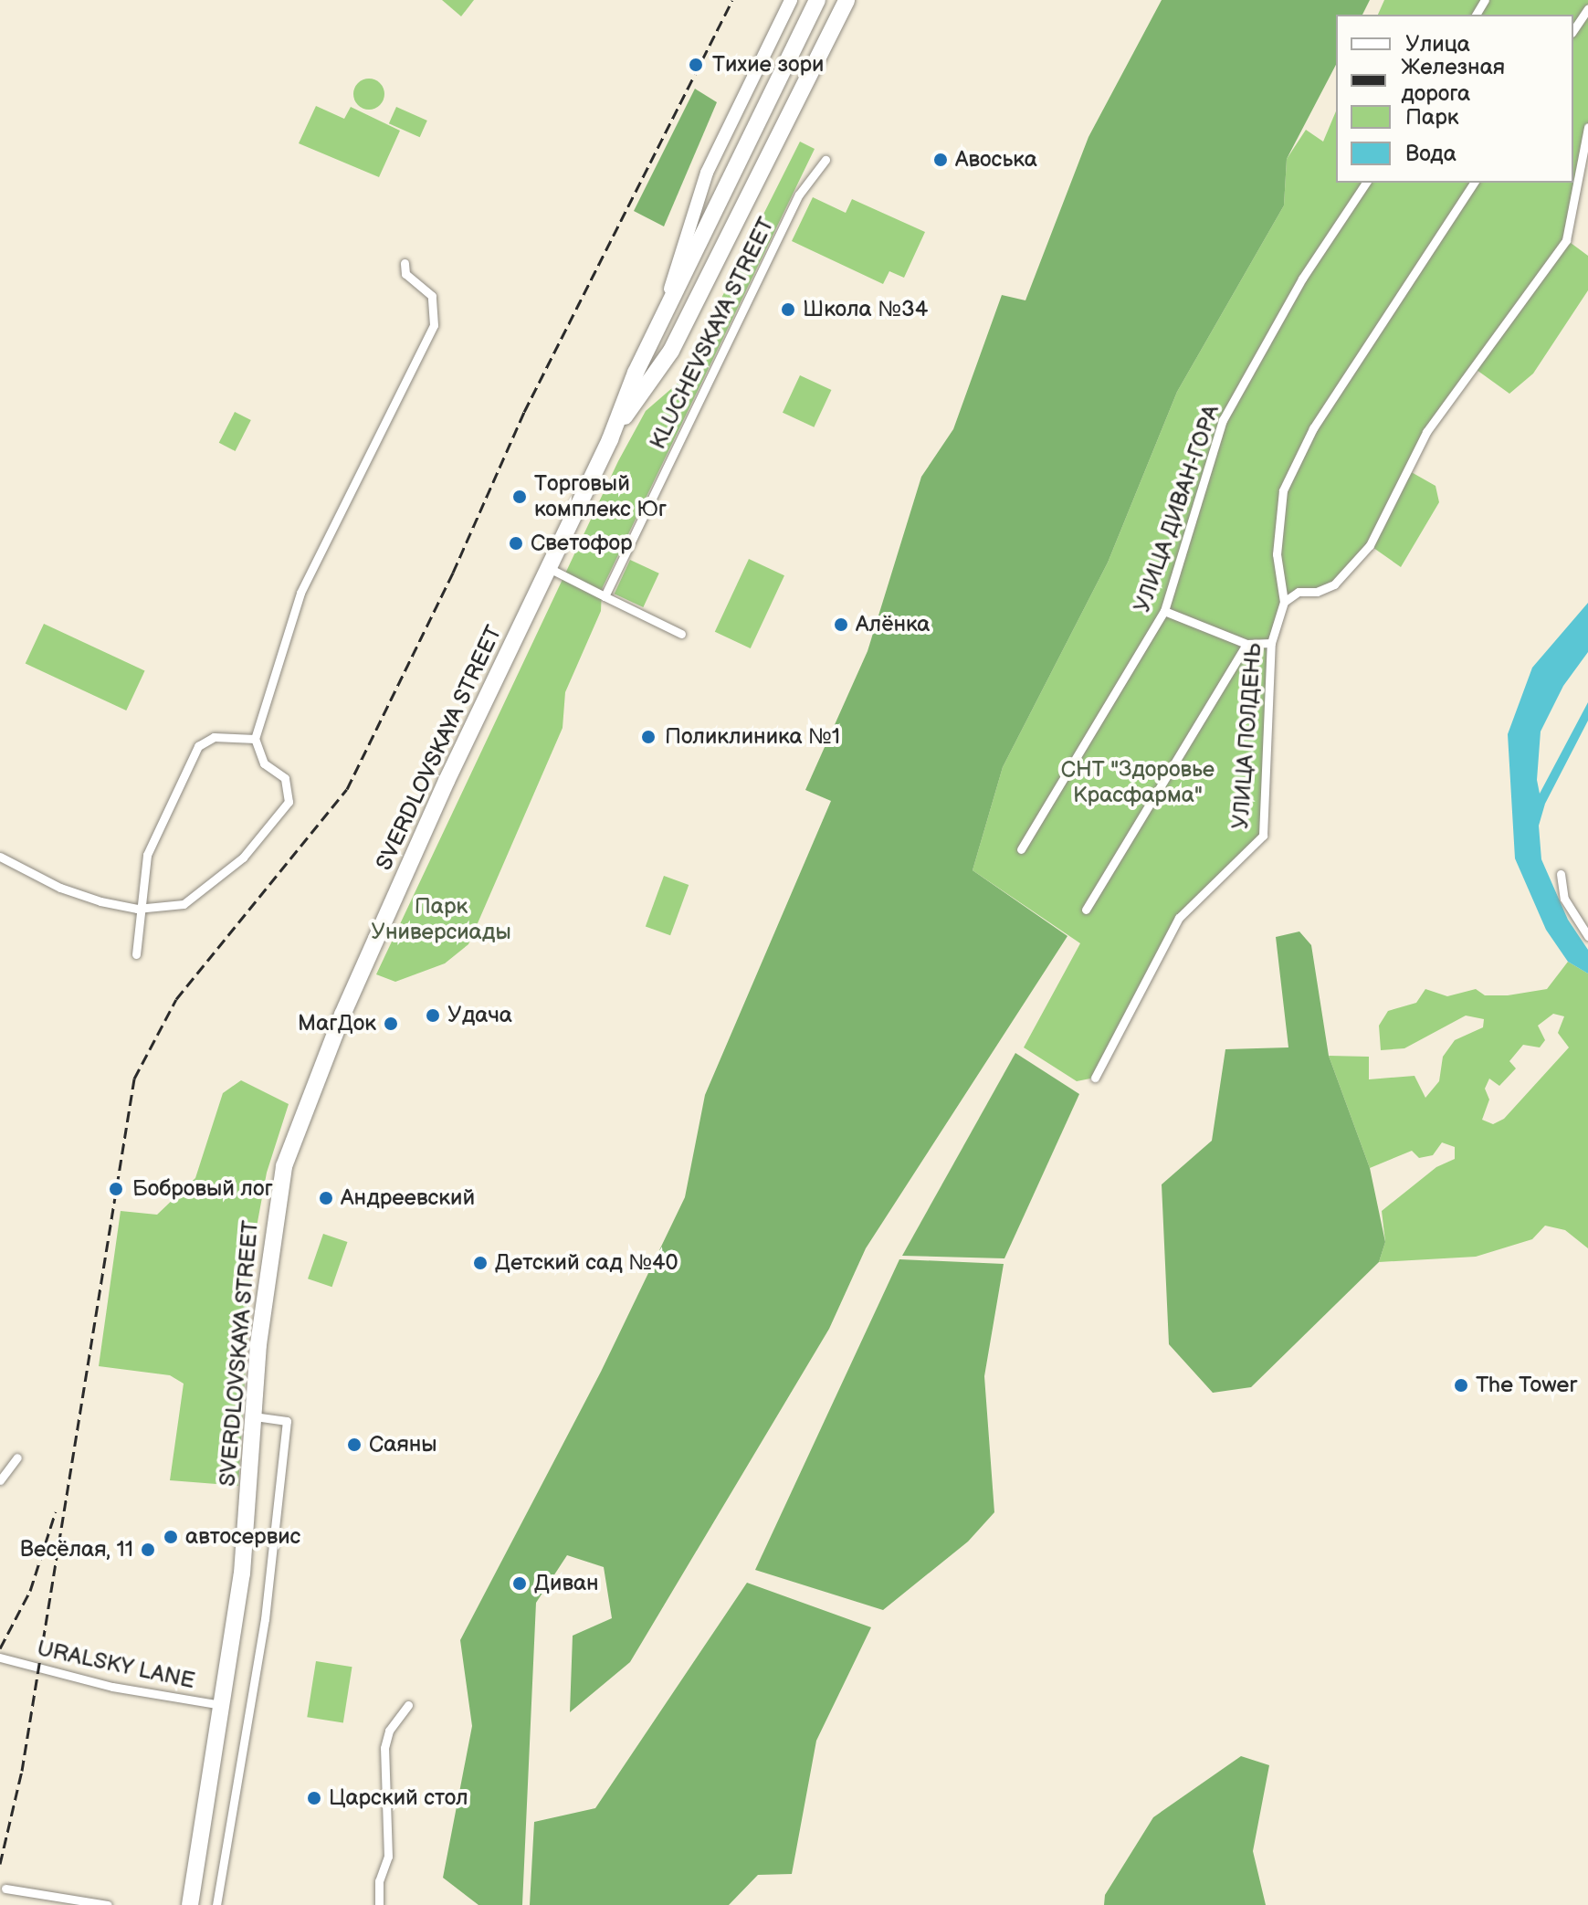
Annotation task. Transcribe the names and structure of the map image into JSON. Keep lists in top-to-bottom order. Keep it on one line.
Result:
{"streets":{"highway":["SVERDLOVSKAYA STREET"],"street":["KLUCHEVSKAYA STREET","УЛИЦА ДИВАН-ГОРА","УЛИЦА ПОЛДЕНЬ","URALSKY LANE"]},"crossings":[["SVERDLOVSKAYA STREET","URALSKY LANE"]],"parks":["СНТ \"Здоровье Красфарма\"","Парк Универсиады"],"places":["Тихие зори","Авоська","Школа №34","Торговый комплекс Юг","Светофор","Алёнка","Поликлиника №1","Удача","МагДок","Бобровый лог","Андреевский","Детский сад №40","The Tower","Саяны","автосервис","Весёлая, 11","Диван","Царский стол"],"legend":["Улица","Железная дорога","Парк","Вода"]}
